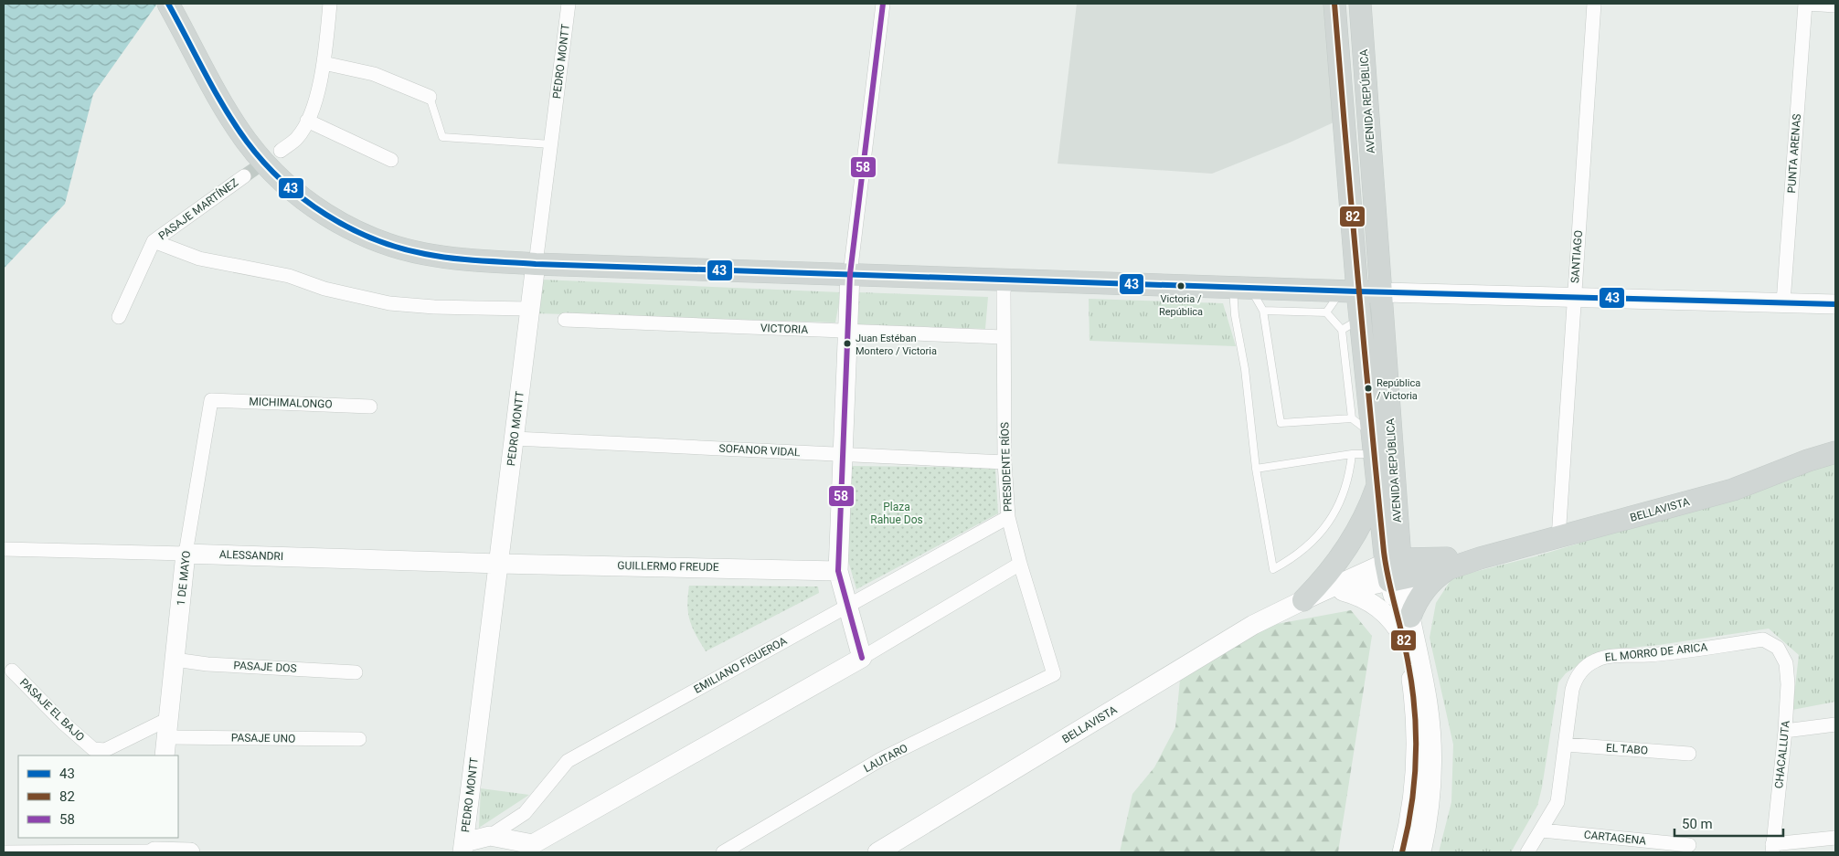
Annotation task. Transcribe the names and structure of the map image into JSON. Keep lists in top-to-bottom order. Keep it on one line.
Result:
{"streets":{"main road":["AVENIDA REPÚBLICA","BELLAVISTA"],"street":["PEDRO MONTT","PUNTA ARENAS","PASAJE MARTÍNEZ","SANTIAGO","VICTORIA","MICHIMALONGO","SOFANOR VIDAL","PRESIDENTE RÍOS","ALESSANDRI","GUILLERMO FREUDE","1 DE MAYO","EL MORRO DE ARICA","EMILIANO FIGUEROA","PASAJE DOS","PASAJE EL BAJO","PASAJE UNO","EL TABO","CHACALLUTA","LAUTARO","CARTAGENA"]},"crossings":[["PEDRO MONTT","SOFANOR VIDAL"],["PEDRO MONTT","ALESSANDRI"],["PEDRO MONTT","GUILLERMO FREUDE"],["PEDRO MONTT","EMILIANO FIGUEROA"],["AVENIDA REPÚBLICA","BELLAVISTA"],["SANTIAGO","BELLAVISTA"],["VICTORIA","PRESIDENTE RÍOS"],["MICHIMALONGO","1 DE MAYO"],["SOFANOR VIDAL","PRESIDENTE RÍOS"],["PRESIDENTE RÍOS","EMILIANO FIGUEROA"],["PRESIDENTE RÍOS","LAUTARO"],["ALESSANDRI","GUILLERMO FREUDE"],["ALESSANDRI","1 DE MAYO"],["1 DE MAYO","PASAJE DOS"],["1 DE MAYO","PASAJE EL BAJO"],["1 DE MAYO","PASAJE UNO"],["EL MORRO DE ARICA","EL TABO"],["EL MORRO DE ARICA","CHACALLUTA"],["EL MORRO DE ARICA","CARTAGENA"],["PASAJE EL BAJO","PASAJE UNO"]],"parks":["Plaza Rahue Dos"],"places":["Victoria / República","Juan Estéban Montero / Victoria","República / Victoria"],"lines":["transit line 43","transit line 82","transit line 58"],"legend":["43","82","58"],"scale_bar":"50 m"}
